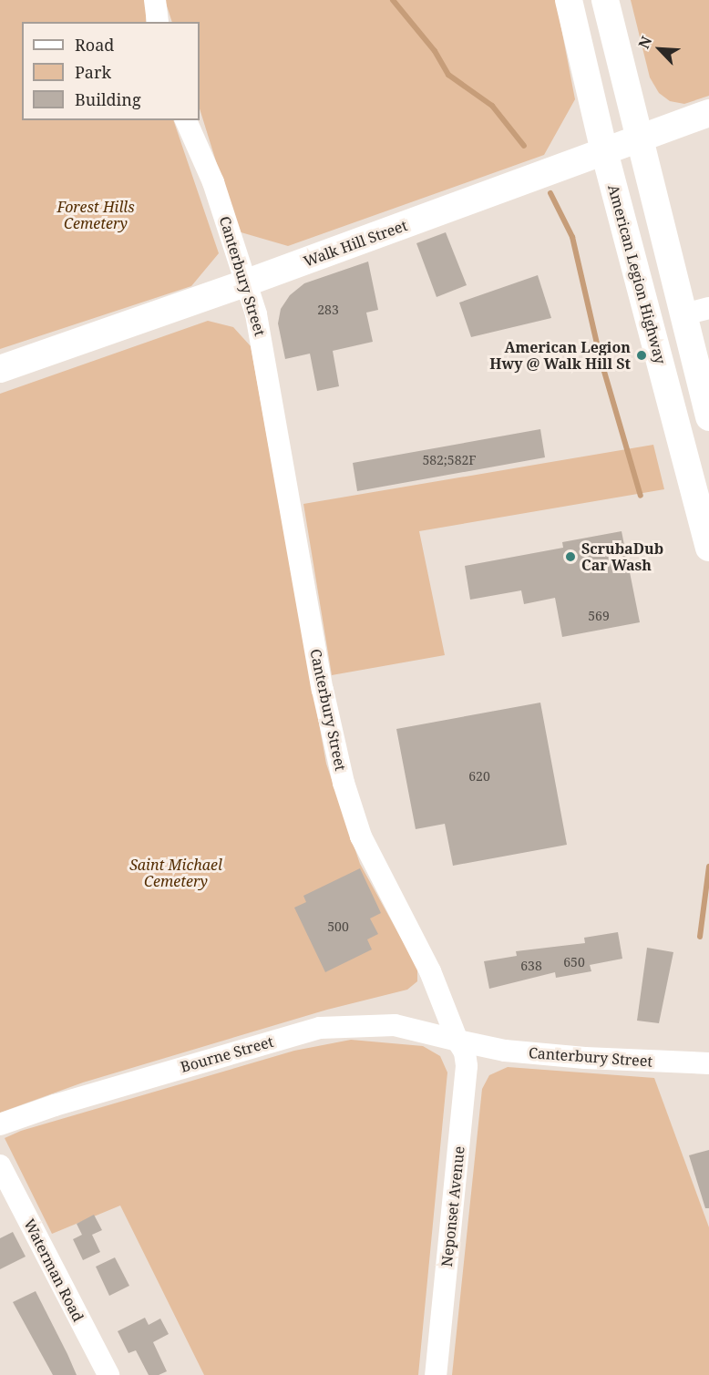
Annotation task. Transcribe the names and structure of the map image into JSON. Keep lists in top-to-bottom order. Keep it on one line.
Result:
{"streets":{"main road":["Walk Hill Street","American Legion Highway"],"street":["Canterbury Street","Bourne Street","Neponset Avenue","Waterman Road"]},"crossings":[["Walk Hill Street","American Legion Highway"],["Walk Hill Street","Canterbury Street"],["Canterbury Street","Bourne Street"],["Canterbury Street","Neponset Avenue"],["Bourne Street","Neponset Avenue"]],"parks":["Forest Hills Cemetery","Saint Michael Cemetery"],"places":["American Legion Hwy @ Walk Hill St","ScrubaDub Car Wash"],"house_numbers":["283","582;582F","569","620","500","650","638"],"legend":["Road","Park","Building"],"north":"top left"}
